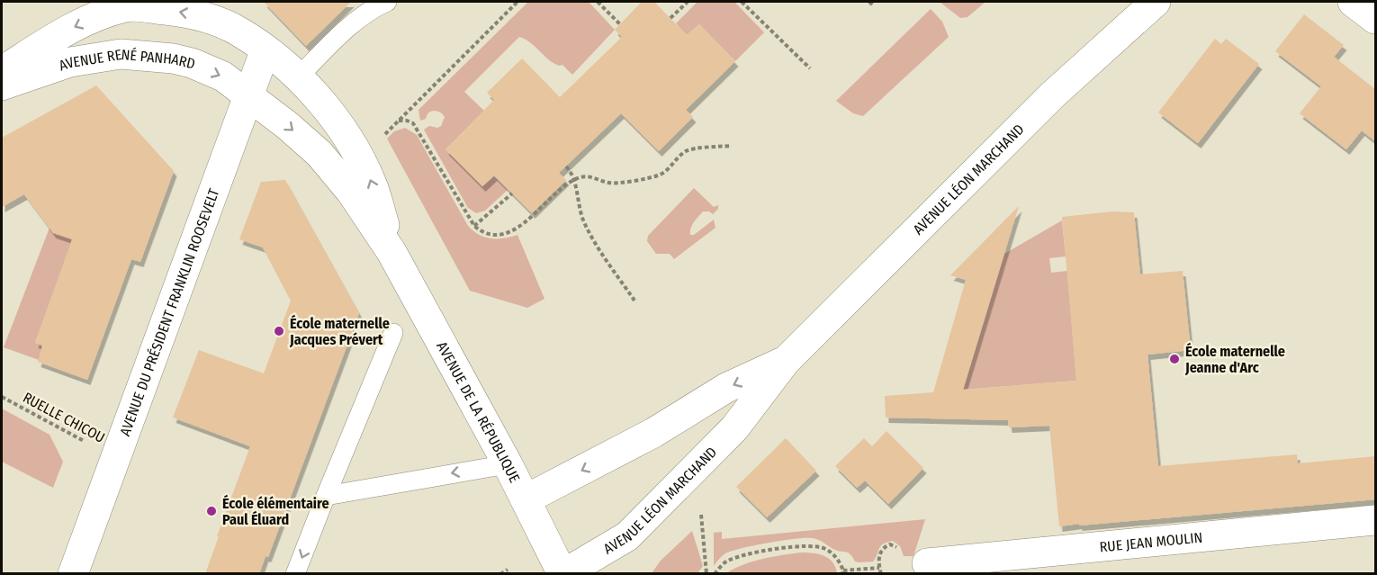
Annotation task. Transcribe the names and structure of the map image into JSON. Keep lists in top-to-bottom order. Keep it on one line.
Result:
{"streets":{"main road":["AVENUE RENÉ PANHARD","AVENUE LÉON MARCHAND","AVENUE DU PRÉSIDENT FRANKLIN ROOSEVELT","AVENUE DE LA RÉPUBLIQUE","RUE JEAN MOULIN"],"path":["RUELLE CHICOU"]},"crossings":[["AVENUE RENÉ PANHARD","AVENUE DU PRÉSIDENT FRANKLIN ROOSEVELT"],["AVENUE RENÉ PANHARD","AVENUE DE LA RÉPUBLIQUE"],["AVENUE LÉON MARCHAND","AVENUE DE LA RÉPUBLIQUE"],["AVENUE DU PRÉSIDENT FRANKLIN ROOSEVELT","AVENUE DE LA RÉPUBLIQUE"],["AVENUE DU PRÉSIDENT FRANKLIN ROOSEVELT","RUELLE CHICOU"]],"places":["École maternelle Jacques Prévert","École maternelle Jeanne d'Arc","École élémentaire Paul Éluard"]}
